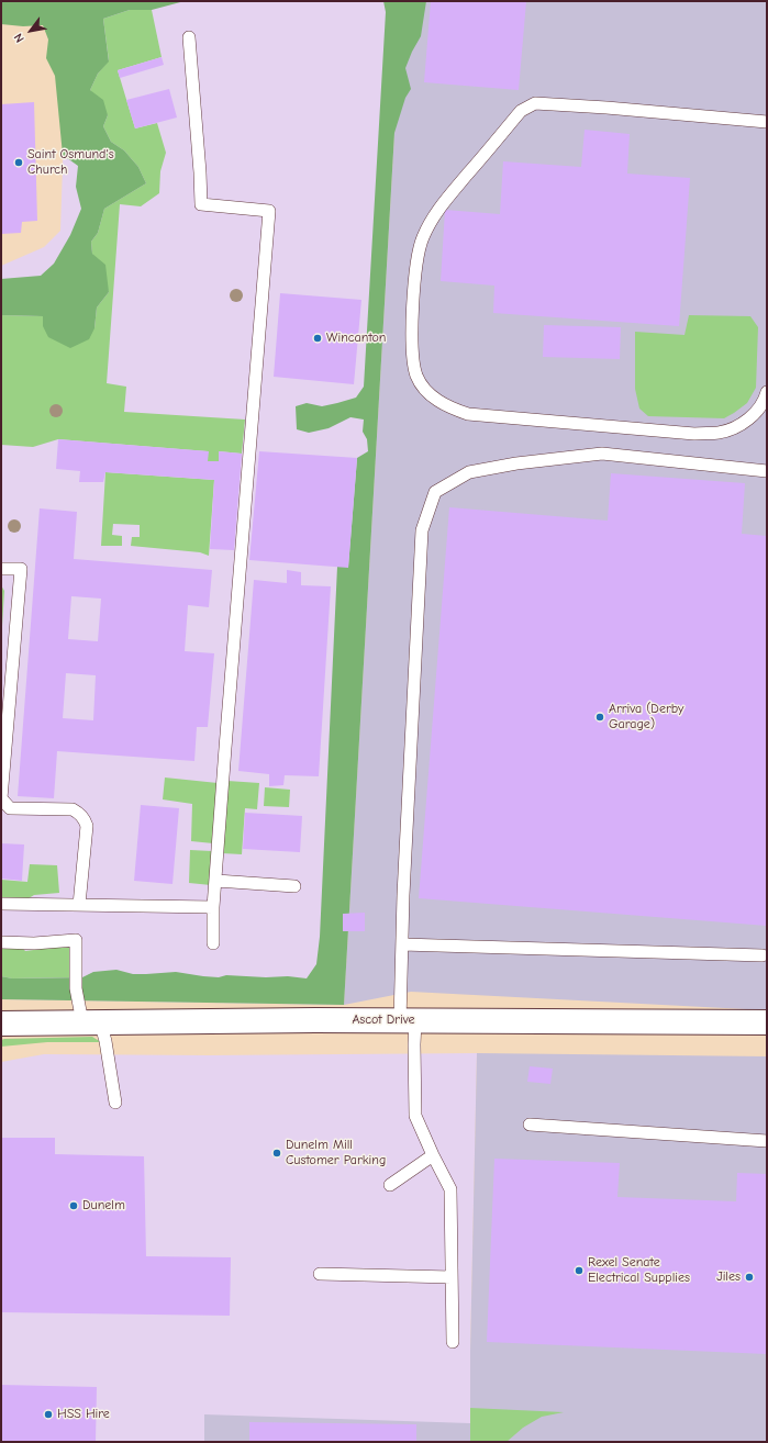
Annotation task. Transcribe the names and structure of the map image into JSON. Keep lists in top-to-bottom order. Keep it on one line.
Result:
{"streets":{"street":["Ascot Drive"]},"places":["Saint Osmund's Church","Wincanton","Arriva (Derby Garage)","Dunelm Mill Customer Parking","Dunelm","Rexel Senate Electrical Supplies","Jiles","HSS Hire"],"north":"bottom left"}
